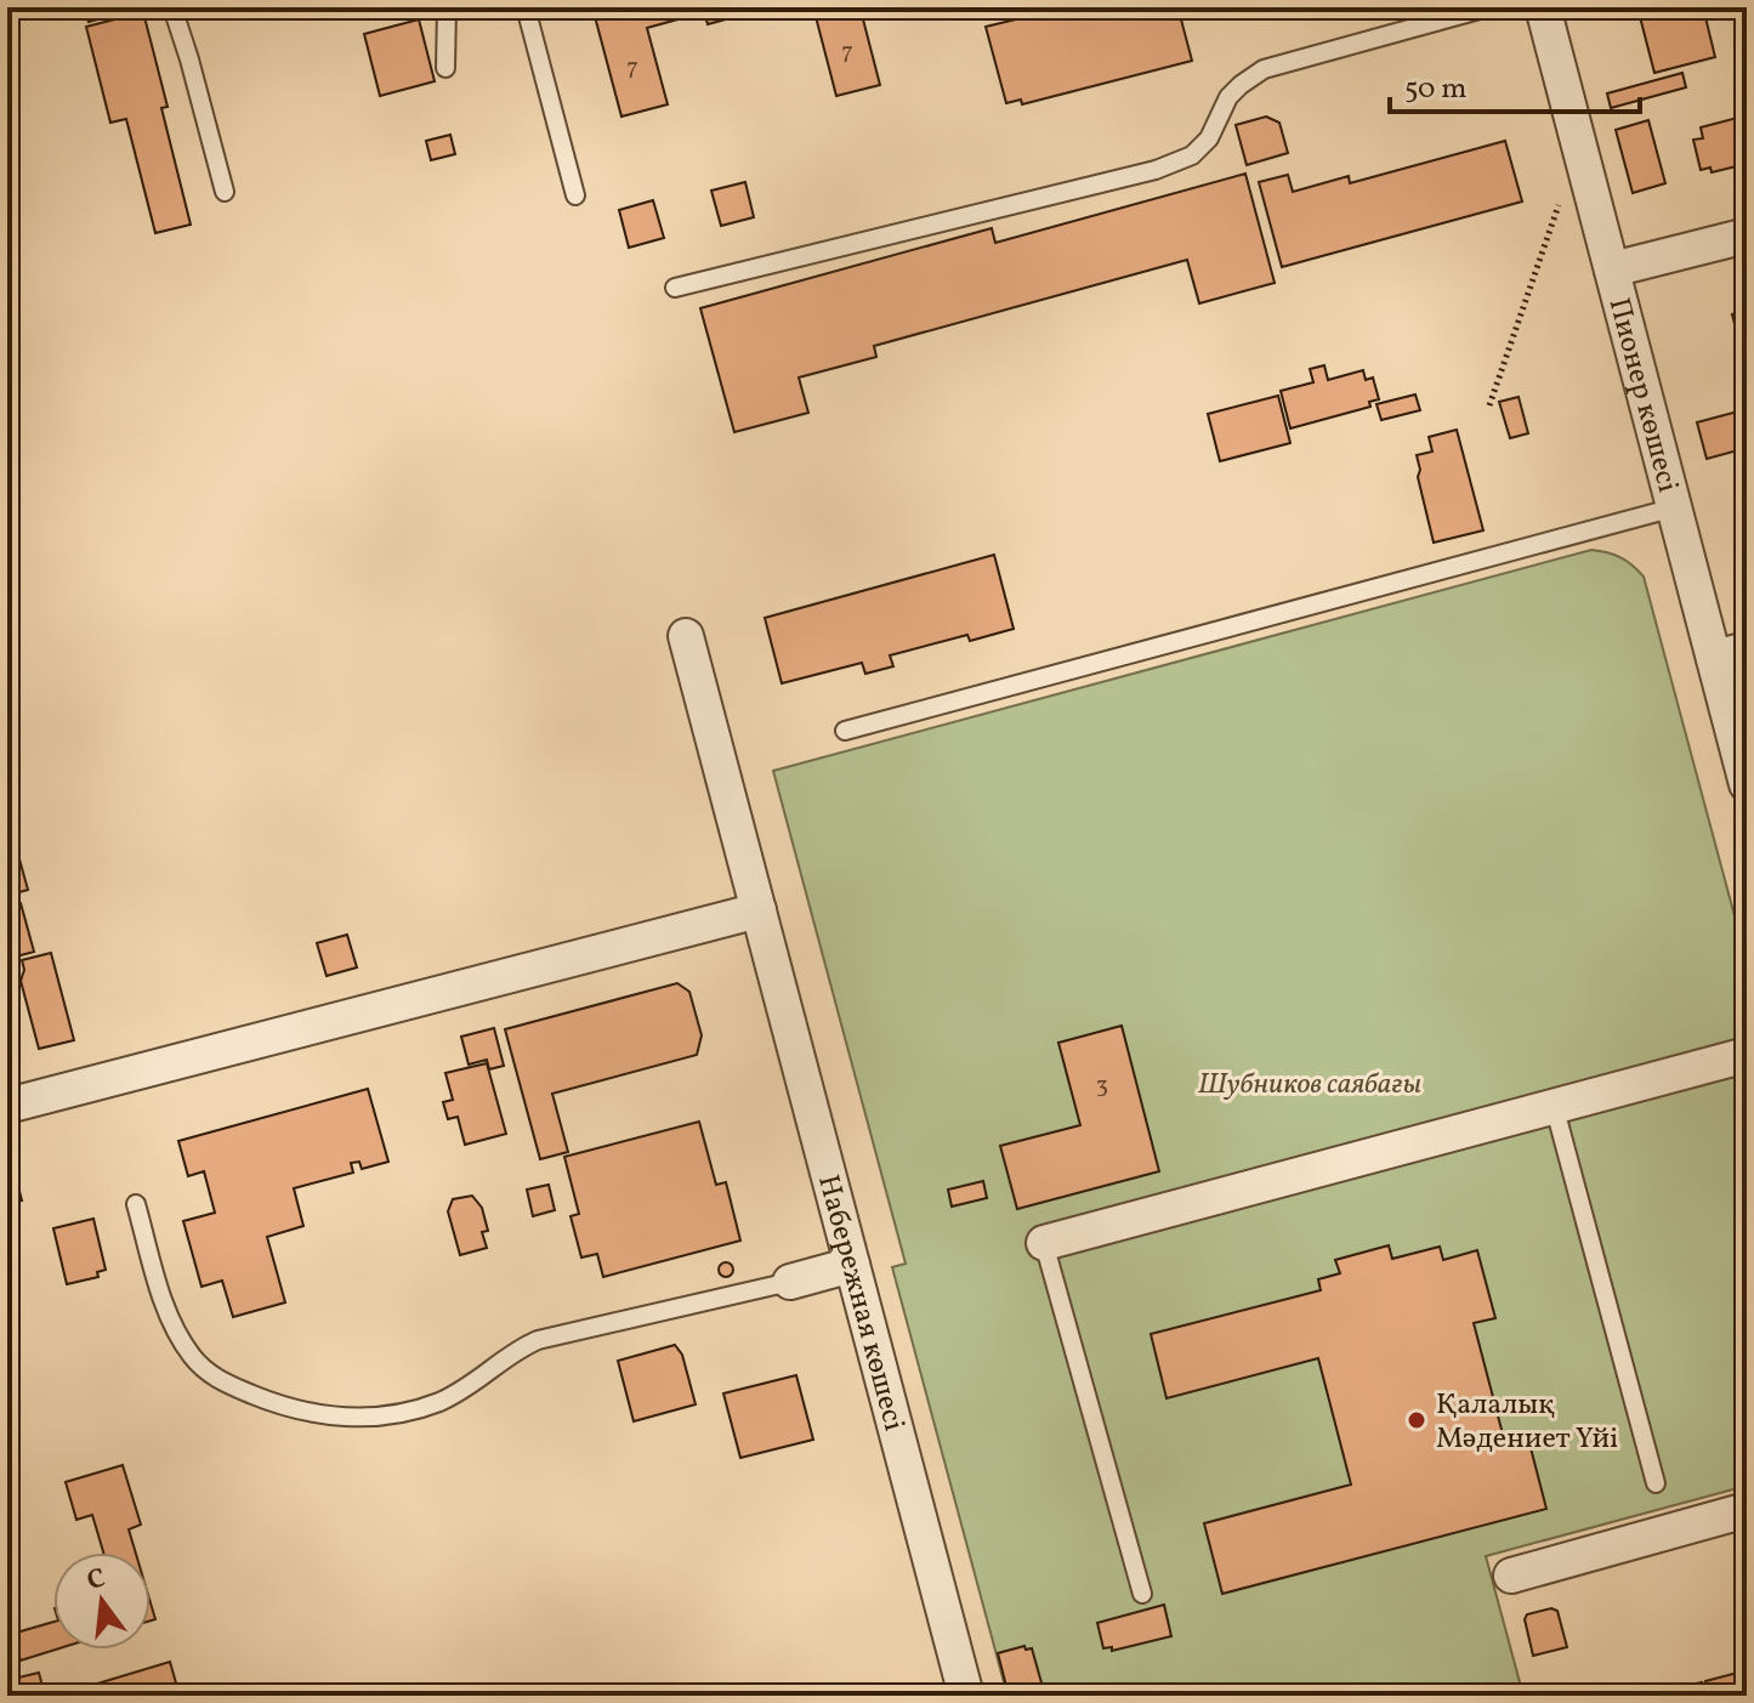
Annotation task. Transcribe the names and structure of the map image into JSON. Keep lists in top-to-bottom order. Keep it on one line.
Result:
{"streets":{"street":["Пионер көшесі","Набережная көшесі"]},"parks":["Шубников саябағы"],"places":["Қалалық Мәдениет Үйі"],"house_numbers":["7","7","3"],"scale_bar":"50 m","north":"top"}
